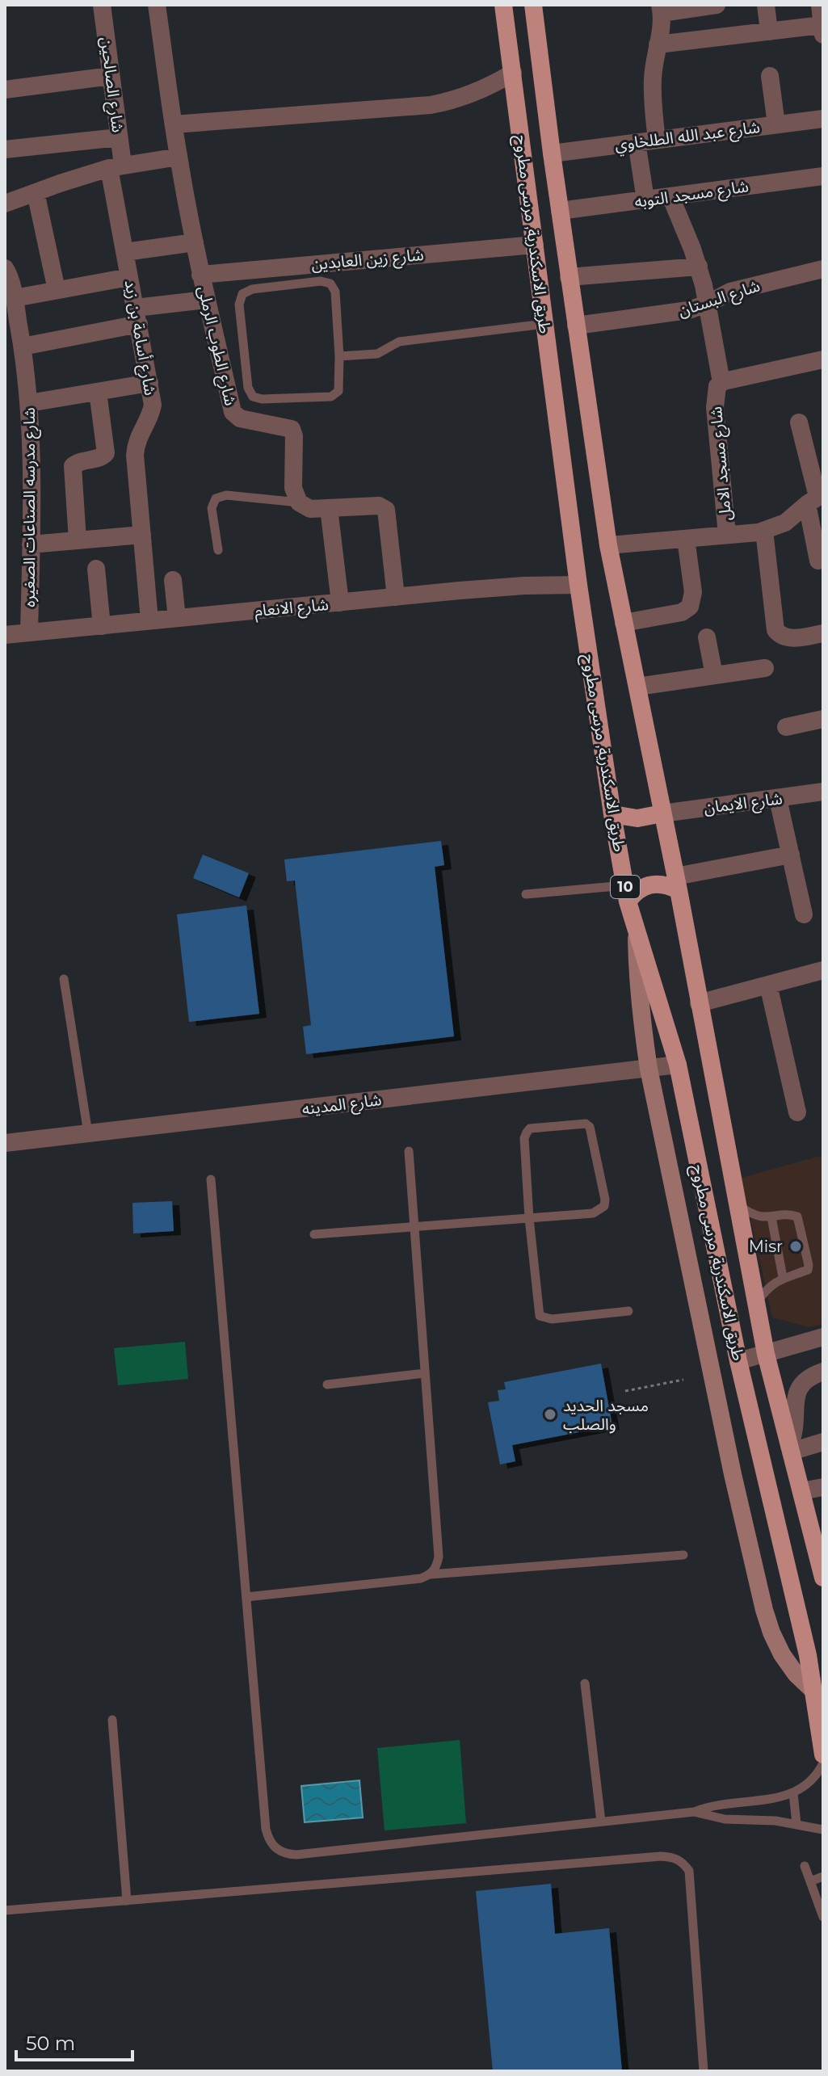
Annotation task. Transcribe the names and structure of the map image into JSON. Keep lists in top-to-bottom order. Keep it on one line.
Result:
{"streets":{"main road":["طريق الاسكندرية, مرسى مطروح","10"],"street":["شارع الصالحين","شارع عبد الله الطلخاوي","شارع مسجد التوبه","شارع زين العابدين","شارع البستان","شارع أسامة بن زيد","شارع الطوب الرملى","شارع مسجد الامل","شارع مدرسه الصناعات الصغيره","شارع الانعام","شارع الايمان","شارع المدينه"]},"crossings":[["شارع الصالحين","شارع أسامة بن زيد"],["شارع عبد الله الطلخاوي","طريق الاسكندرية, مرسى مطروح"],["شارع مسجد التوبه","طريق الاسكندرية, مرسى مطروح"],["طريق الاسكندرية, مرسى مطروح","شارع زين العابدين"],["طريق الاسكندرية, مرسى مطروح","شارع البستان"],["طريق الاسكندرية, مرسى مطروح","شارع الانعام"],["طريق الاسكندرية, مرسى مطروح","شارع الايمان"],["طريق الاسكندرية, مرسى مطروح","شارع المدينه"],["شارع زين العابدين","شارع الطوب الرملى"],["شارع أسامة بن زيد","شارع الانعام"],["شارع مدرسه الصناعات الصغيره","شارع الانعام"]],"places":["Misr","مسجد الحديد والصلب"],"scale_bar":"50 m"}
